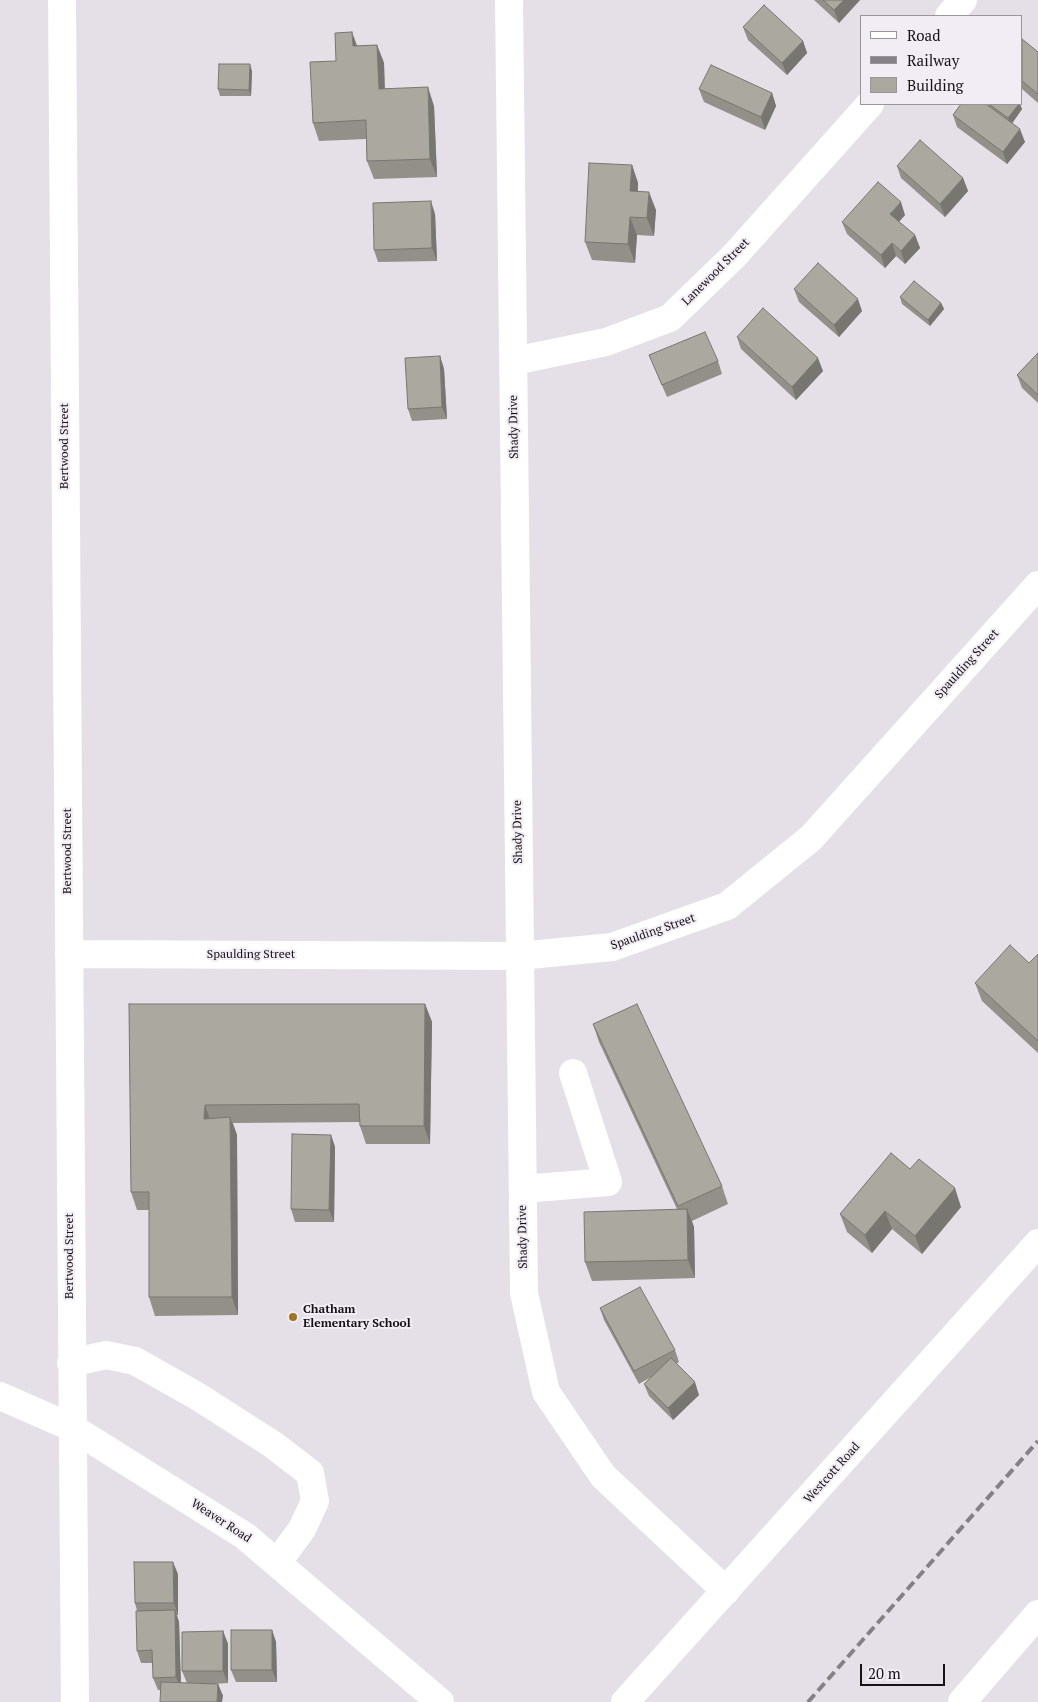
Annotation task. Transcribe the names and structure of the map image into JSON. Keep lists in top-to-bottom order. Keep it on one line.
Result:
{"streets":{"street":["Lanewood Street","Shady Drive","Bertwood Street","Spaulding Street","Westcott Road","Weaver Road"]},"crossings":[["Lanewood Street","Shady Drive"],["Shady Drive","Spaulding Street"],["Shady Drive","Westcott Road"],["Bertwood Street","Spaulding Street"],["Bertwood Street","Weaver Road"]],"places":["Chatham Elementary School"],"legend":["Road","Railway","Building"],"scale_bar":"20 m"}
